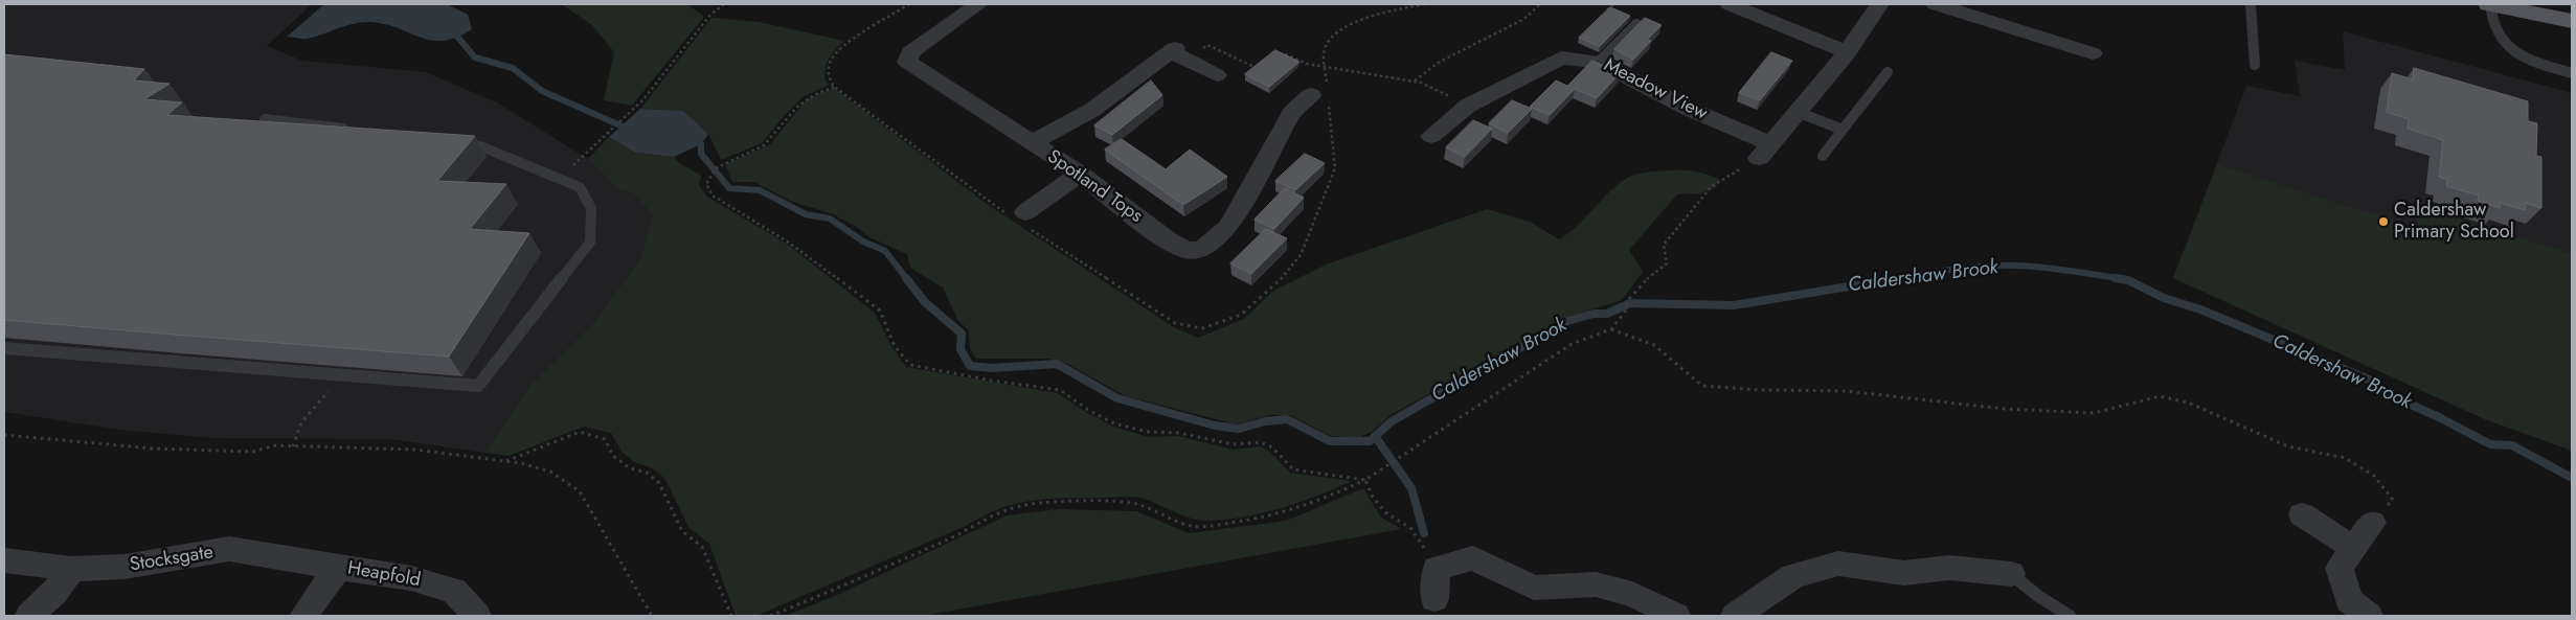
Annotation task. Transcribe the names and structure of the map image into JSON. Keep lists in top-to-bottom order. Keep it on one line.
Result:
{"streets":{"street":["Meadow View","Spotland Tops","Stocksgate","Heapfold"]},"crossings":[["Stocksgate","Heapfold"]],"water":["Caldershaw Brook"],"places":["Caldershaw Primary School"]}
